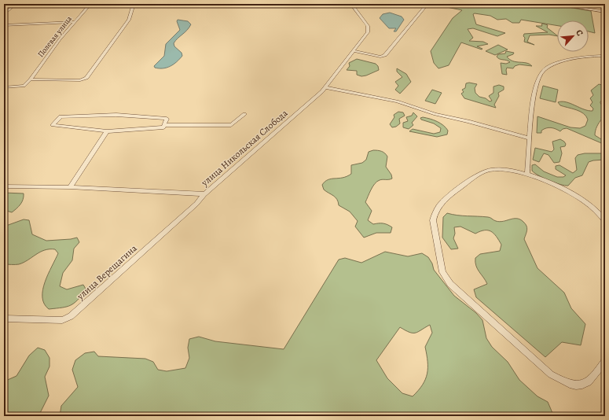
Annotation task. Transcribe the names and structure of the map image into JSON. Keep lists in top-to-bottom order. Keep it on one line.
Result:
{"streets":{"street":["Полевая улица","улица Никольская Слобода","улица Верещагина"]},"crossings":[["улица Никольская Слобода","улица Верещагина"]],"north":"top right"}
